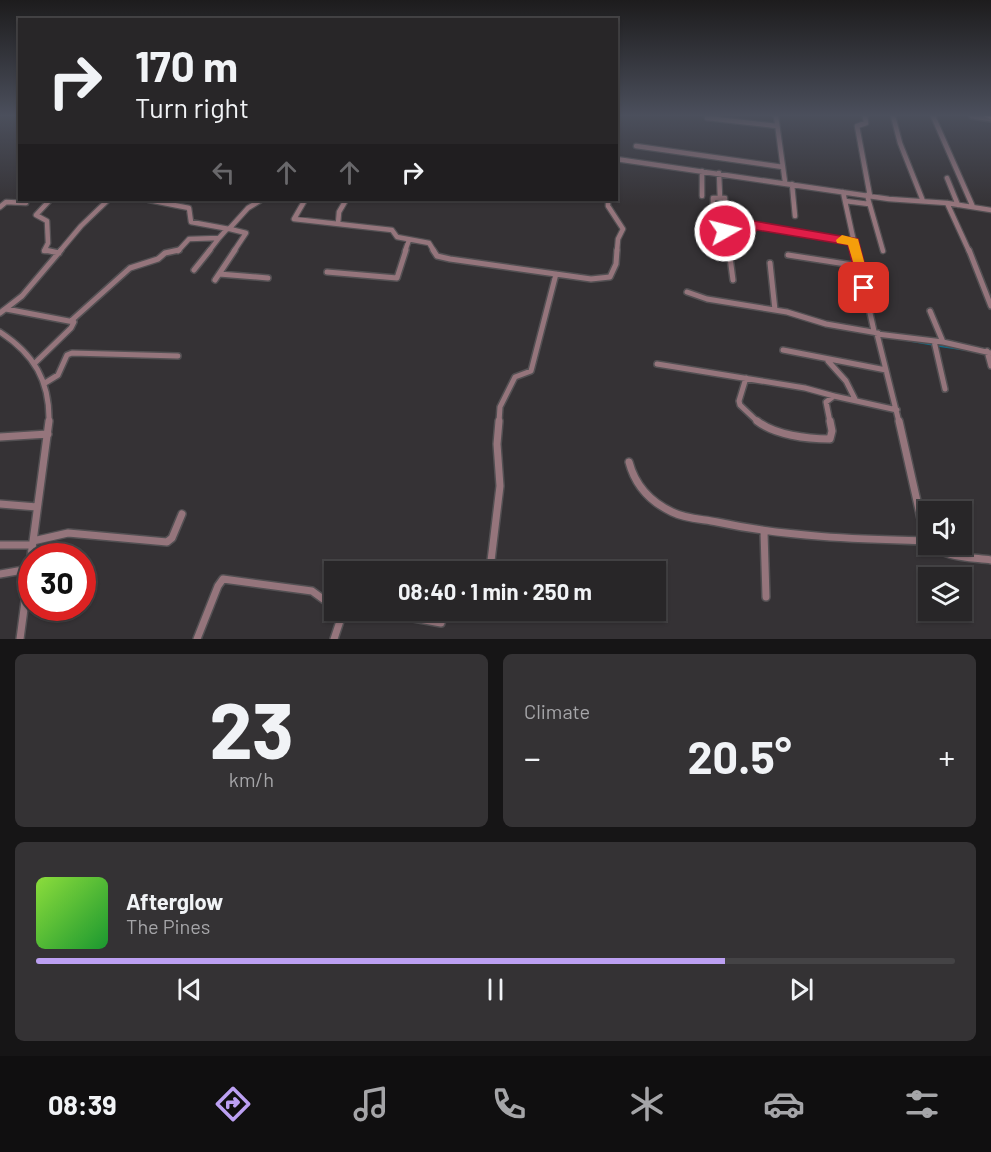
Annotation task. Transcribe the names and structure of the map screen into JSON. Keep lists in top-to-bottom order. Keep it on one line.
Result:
{"page":{"turn":["170 m","Turn right"],"limit":"30","trip":"08:40 · 1 min · 250 m","tile":[["23","km/h"],"Climate"],"heat":["−","20.5°","+"],"song":["Afterglow","The Pines"],"tabs":"08:39"}}
